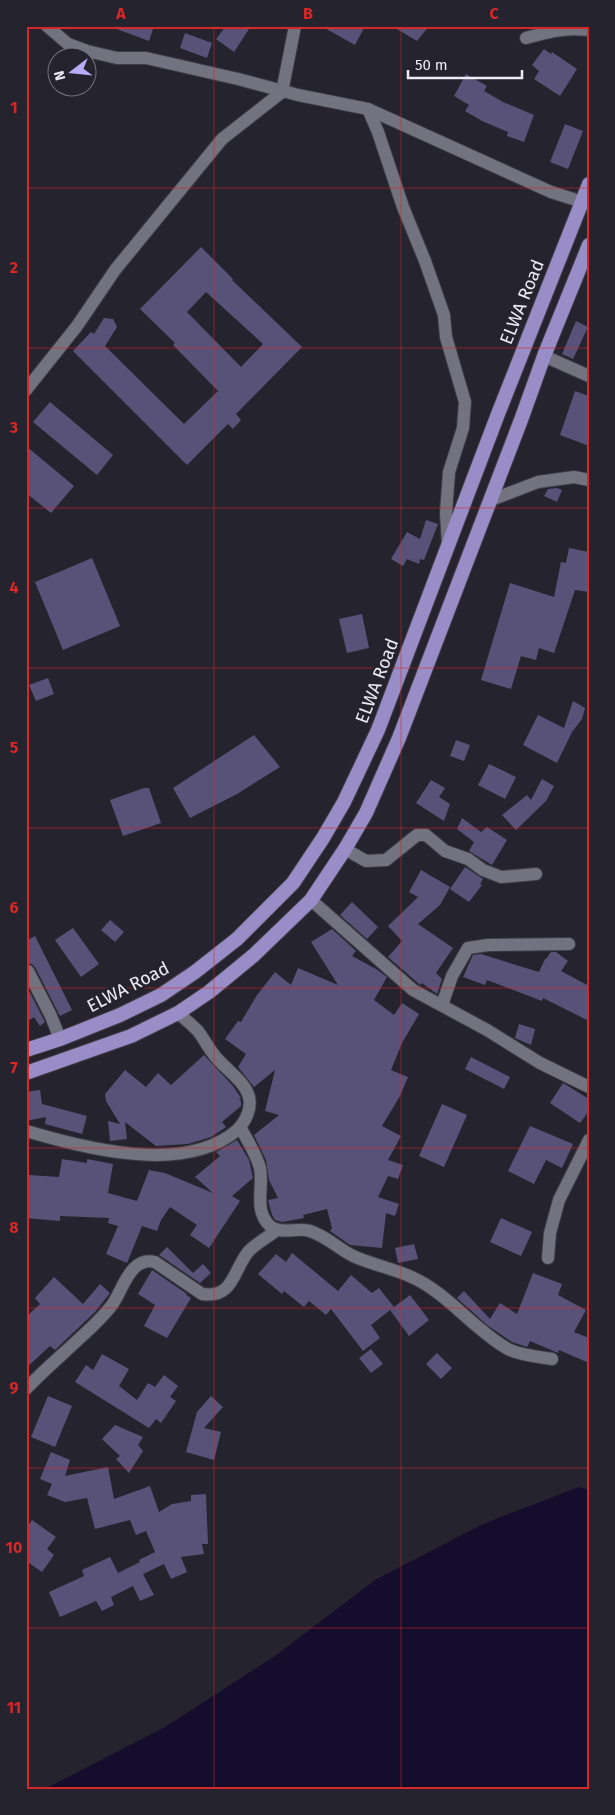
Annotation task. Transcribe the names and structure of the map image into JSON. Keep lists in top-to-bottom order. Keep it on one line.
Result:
{"streets":{"main road":["ELWA Road"]},"scale_bar":"50 m","north":"left","grid":{"columns":["A","B","C"],"rows":["1","2","3","4","5","6","7","8","9","10","11"]}}
